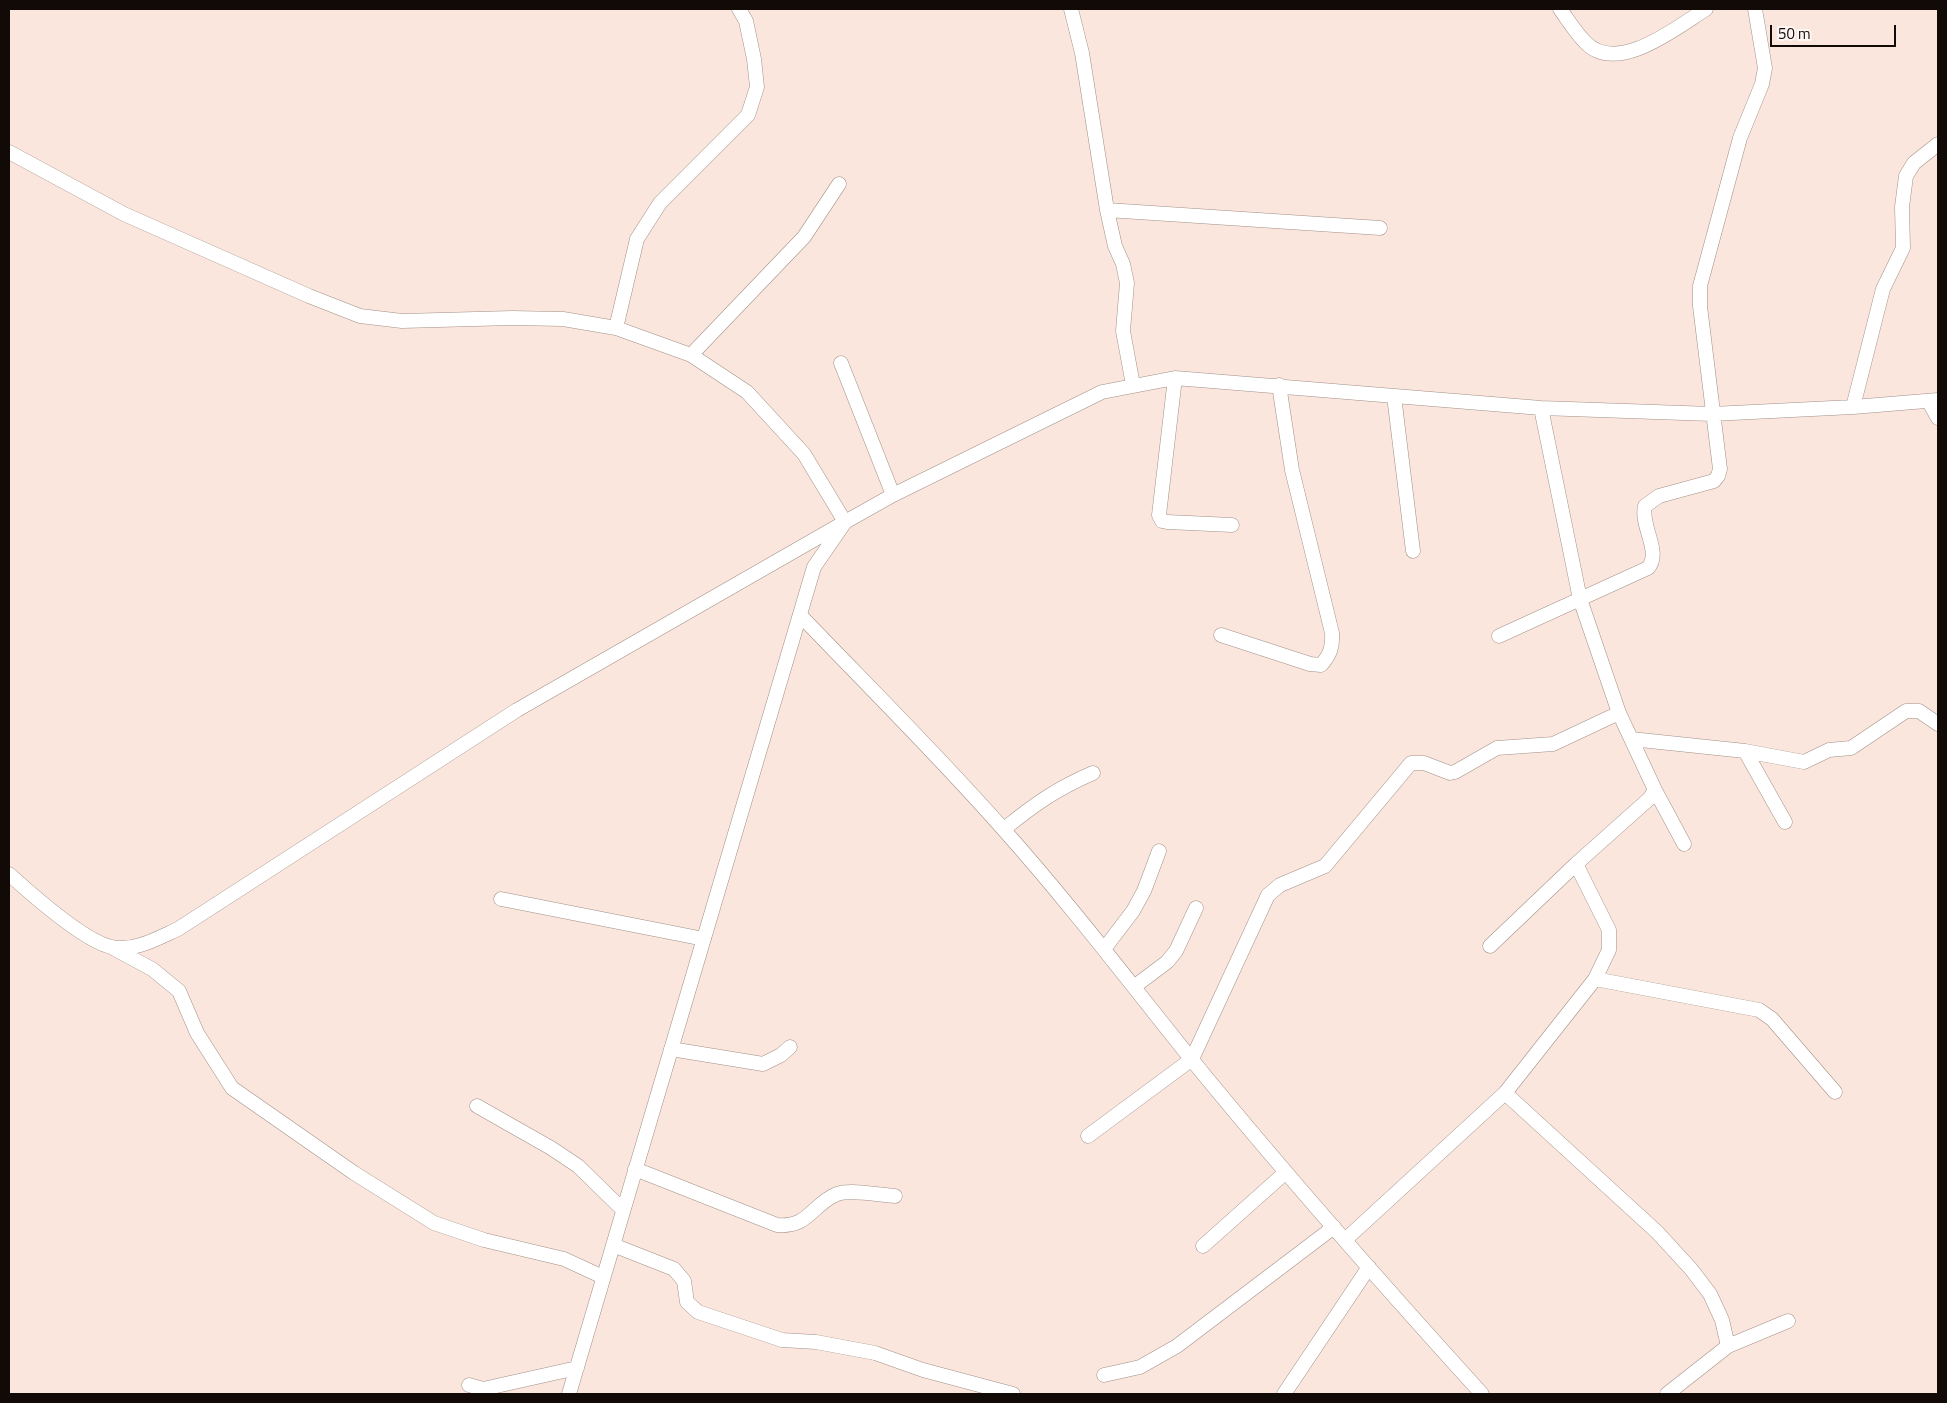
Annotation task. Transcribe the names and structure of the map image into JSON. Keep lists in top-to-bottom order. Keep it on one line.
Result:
{"scale_bar":"50 m"}
